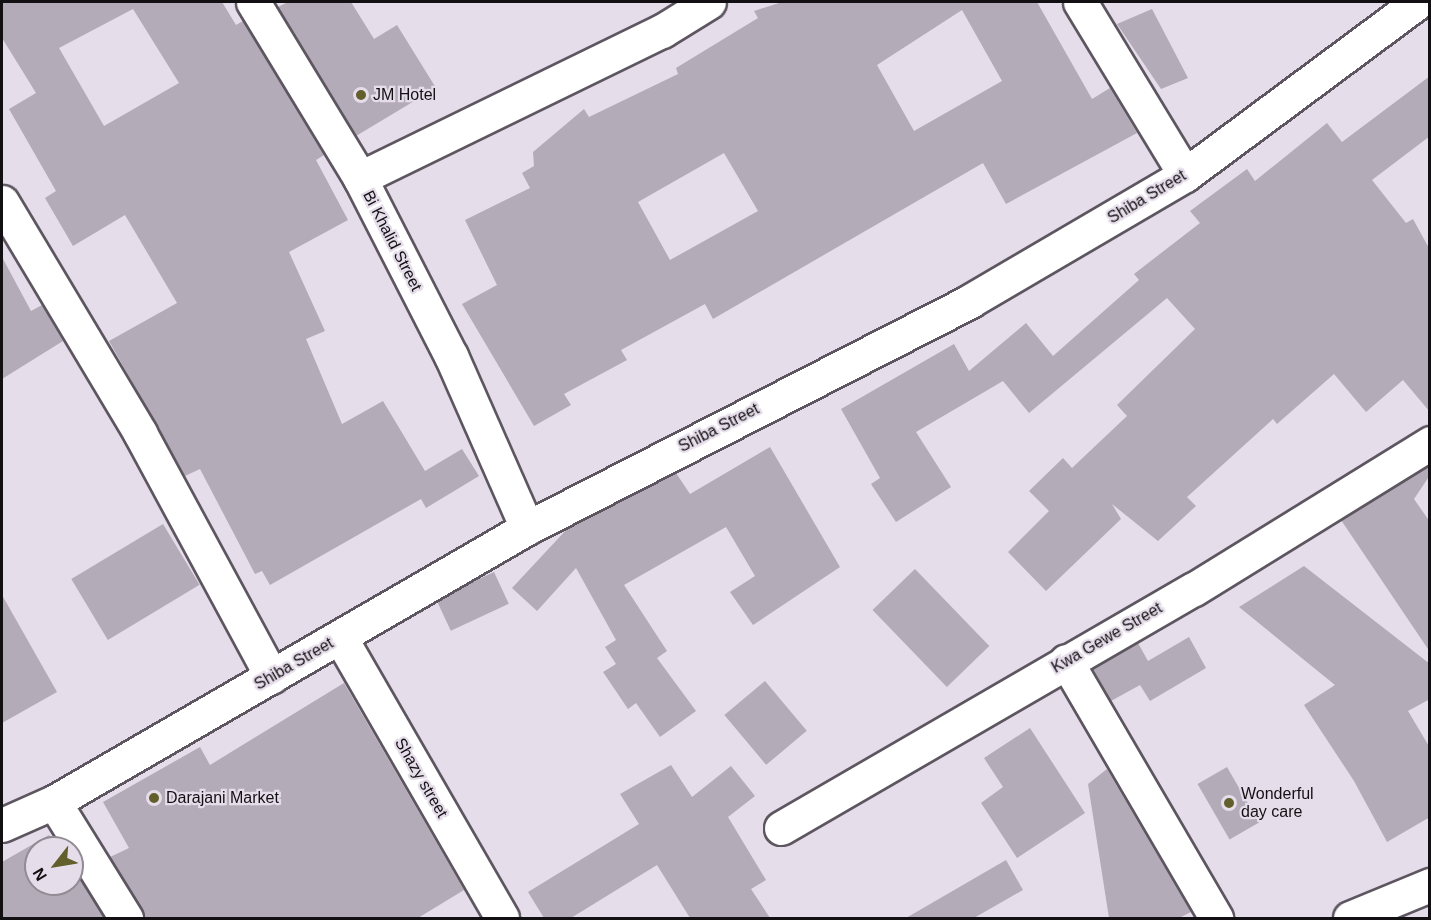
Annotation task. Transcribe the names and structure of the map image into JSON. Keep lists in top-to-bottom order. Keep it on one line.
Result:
{"streets":{"street":["Shiba Street","Bi Khalid Street","Kwa Gewe Street","Shazy street"]},"crossings":[["Shiba Street","Bi Khalid Street"],["Shiba Street","Shazy street"]],"places":["JM Hotel","Darajani Market","Wonderful day care"],"north":"bottom left"}
